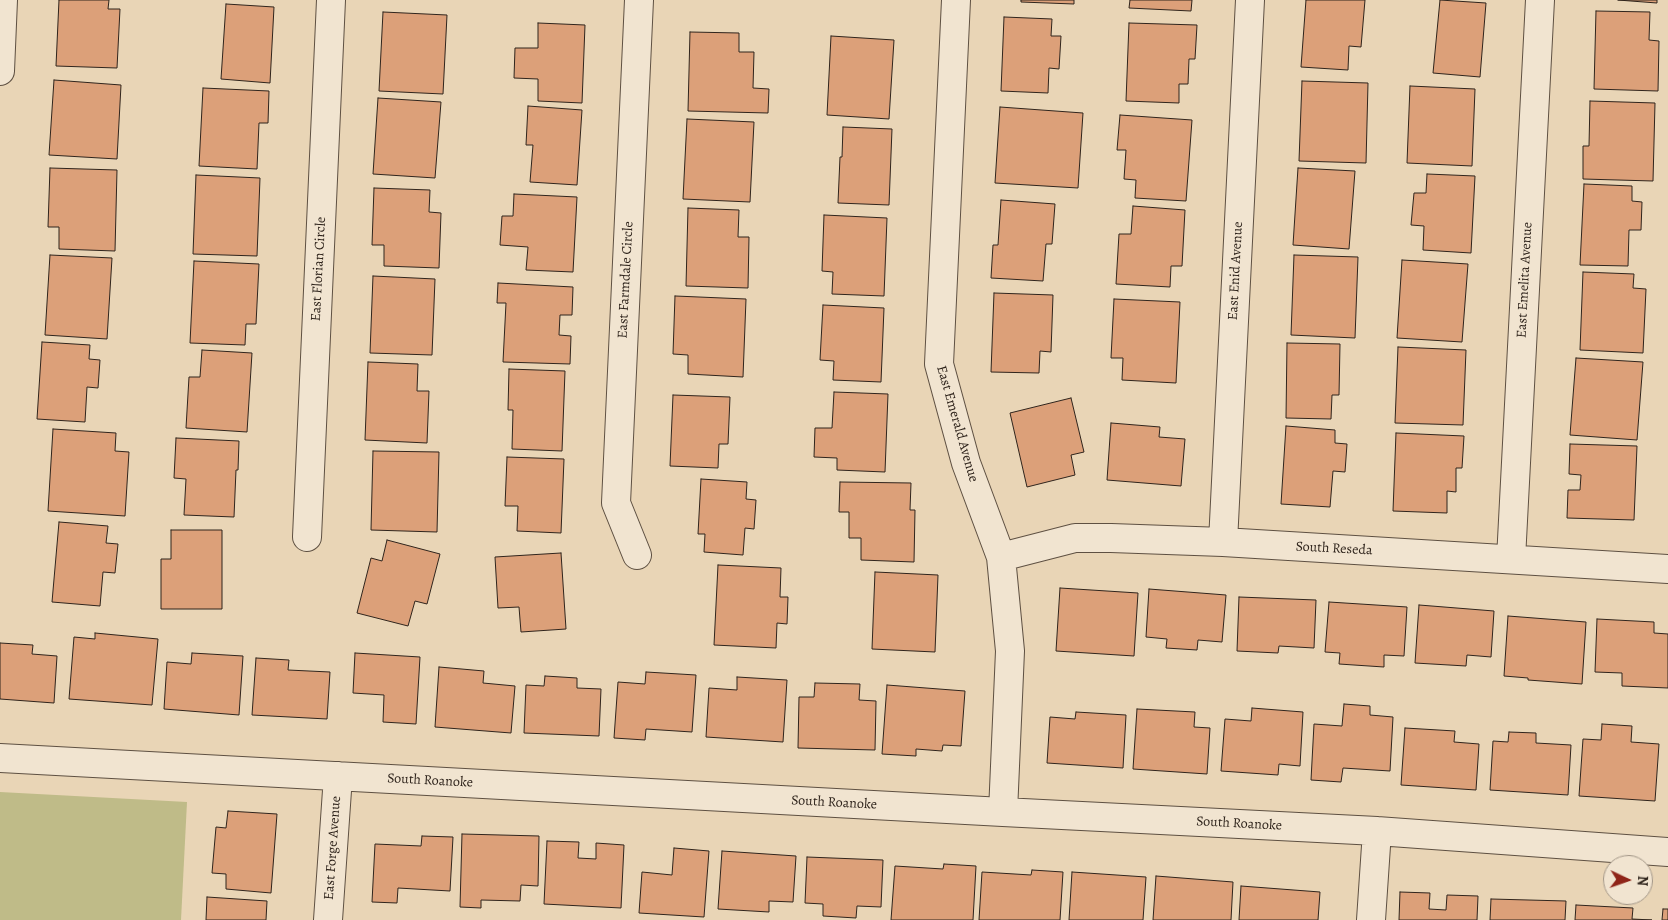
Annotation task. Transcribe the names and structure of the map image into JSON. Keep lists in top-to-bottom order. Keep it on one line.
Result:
{"streets":{"street":["East Florian Circle","East Enid Avenue","East Farmdale Circle","East Emelita Avenue","East Emerald Avenue","South Reseda","South Roanoke","East Forge Avenue"]},"crossings":[["East Enid Avenue","South Reseda"],["East Emelita Avenue","South Reseda"],["East Emerald Avenue","South Reseda"],["East Emerald Avenue","South Roanoke"],["South Roanoke","East Forge Avenue"]],"north":"right"}
